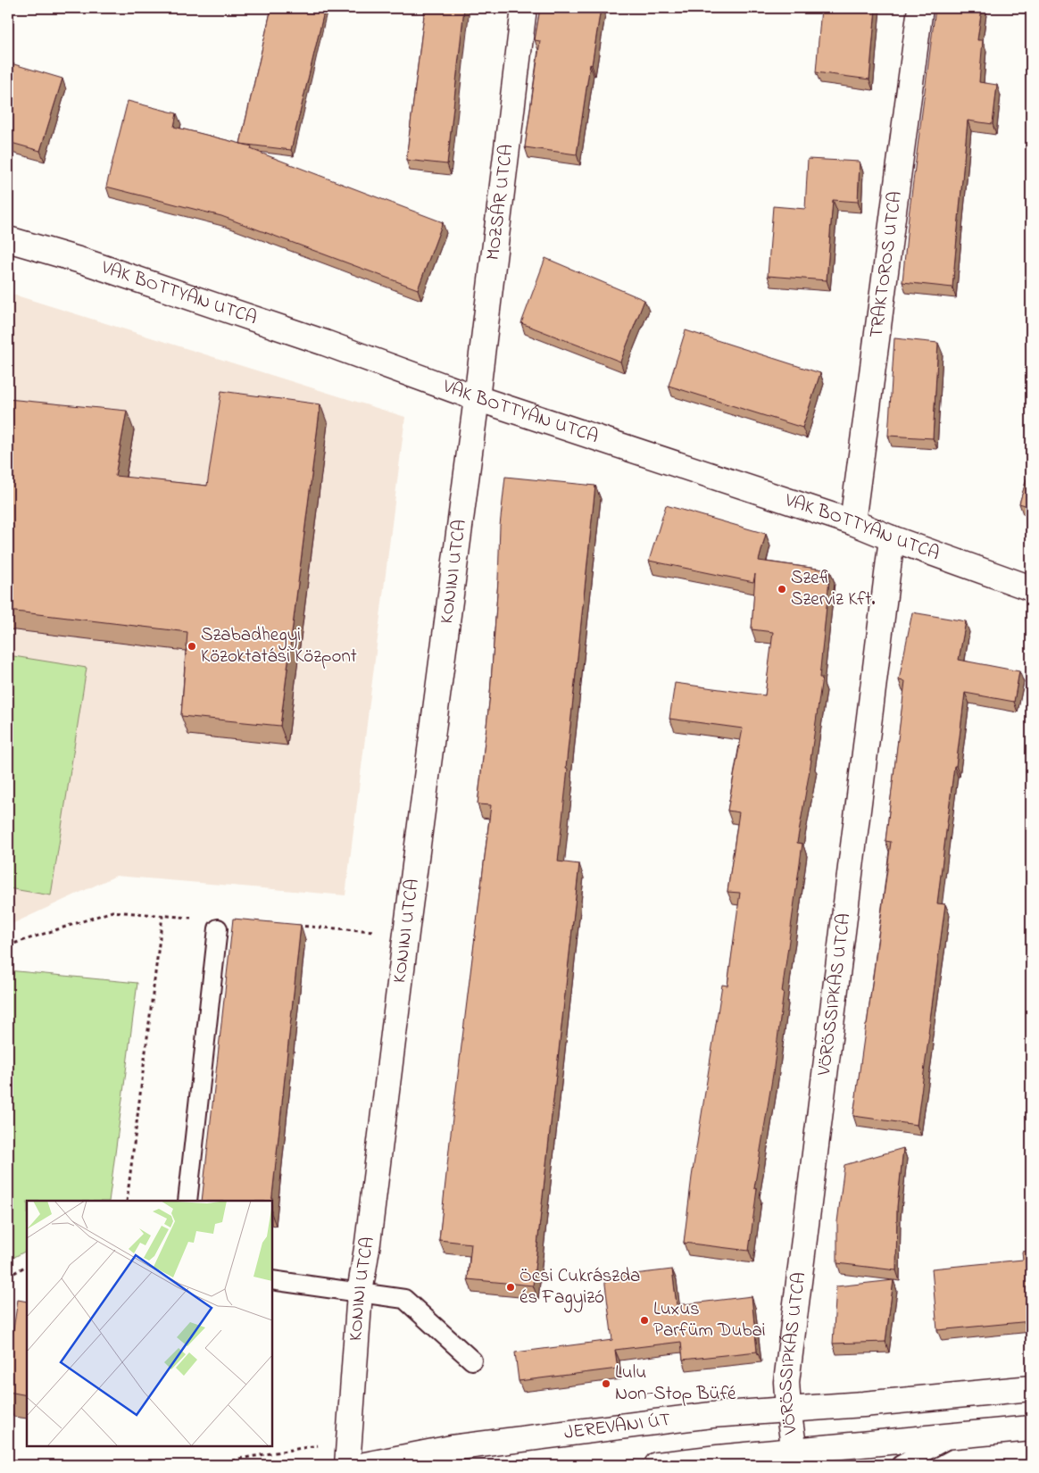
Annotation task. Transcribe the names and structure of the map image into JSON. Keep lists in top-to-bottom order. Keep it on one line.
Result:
{"streets":{"street":["MOZSÁR UTCA","TRAKTOROS UTCA","VAK BOTTYÁN UTCA","KONINI UTCA","VÖRÖSSIPKÁS UTCA","JEREVÁNI ÚT"]},"crossings":[["MOZSÁR UTCA","VAK BOTTYÁN UTCA"],["MOZSÁR UTCA","KONINI UTCA"],["TRAKTOROS UTCA","VAK BOTTYÁN UTCA"],["VAK BOTTYÁN UTCA","KONINI UTCA"],["VAK BOTTYÁN UTCA","VÖRÖSSIPKÁS UTCA"],["VÖRÖSSIPKÁS UTCA","JEREVÁNI ÚT"]],"places":["Szefi Szerviz Kft.","Szabadhegyi Közoktatási Központ","Öcsi Cukrászda és Fagyizó","Luxus Parfüm Dubai","Lulu Non-Stop Büfé"]}
